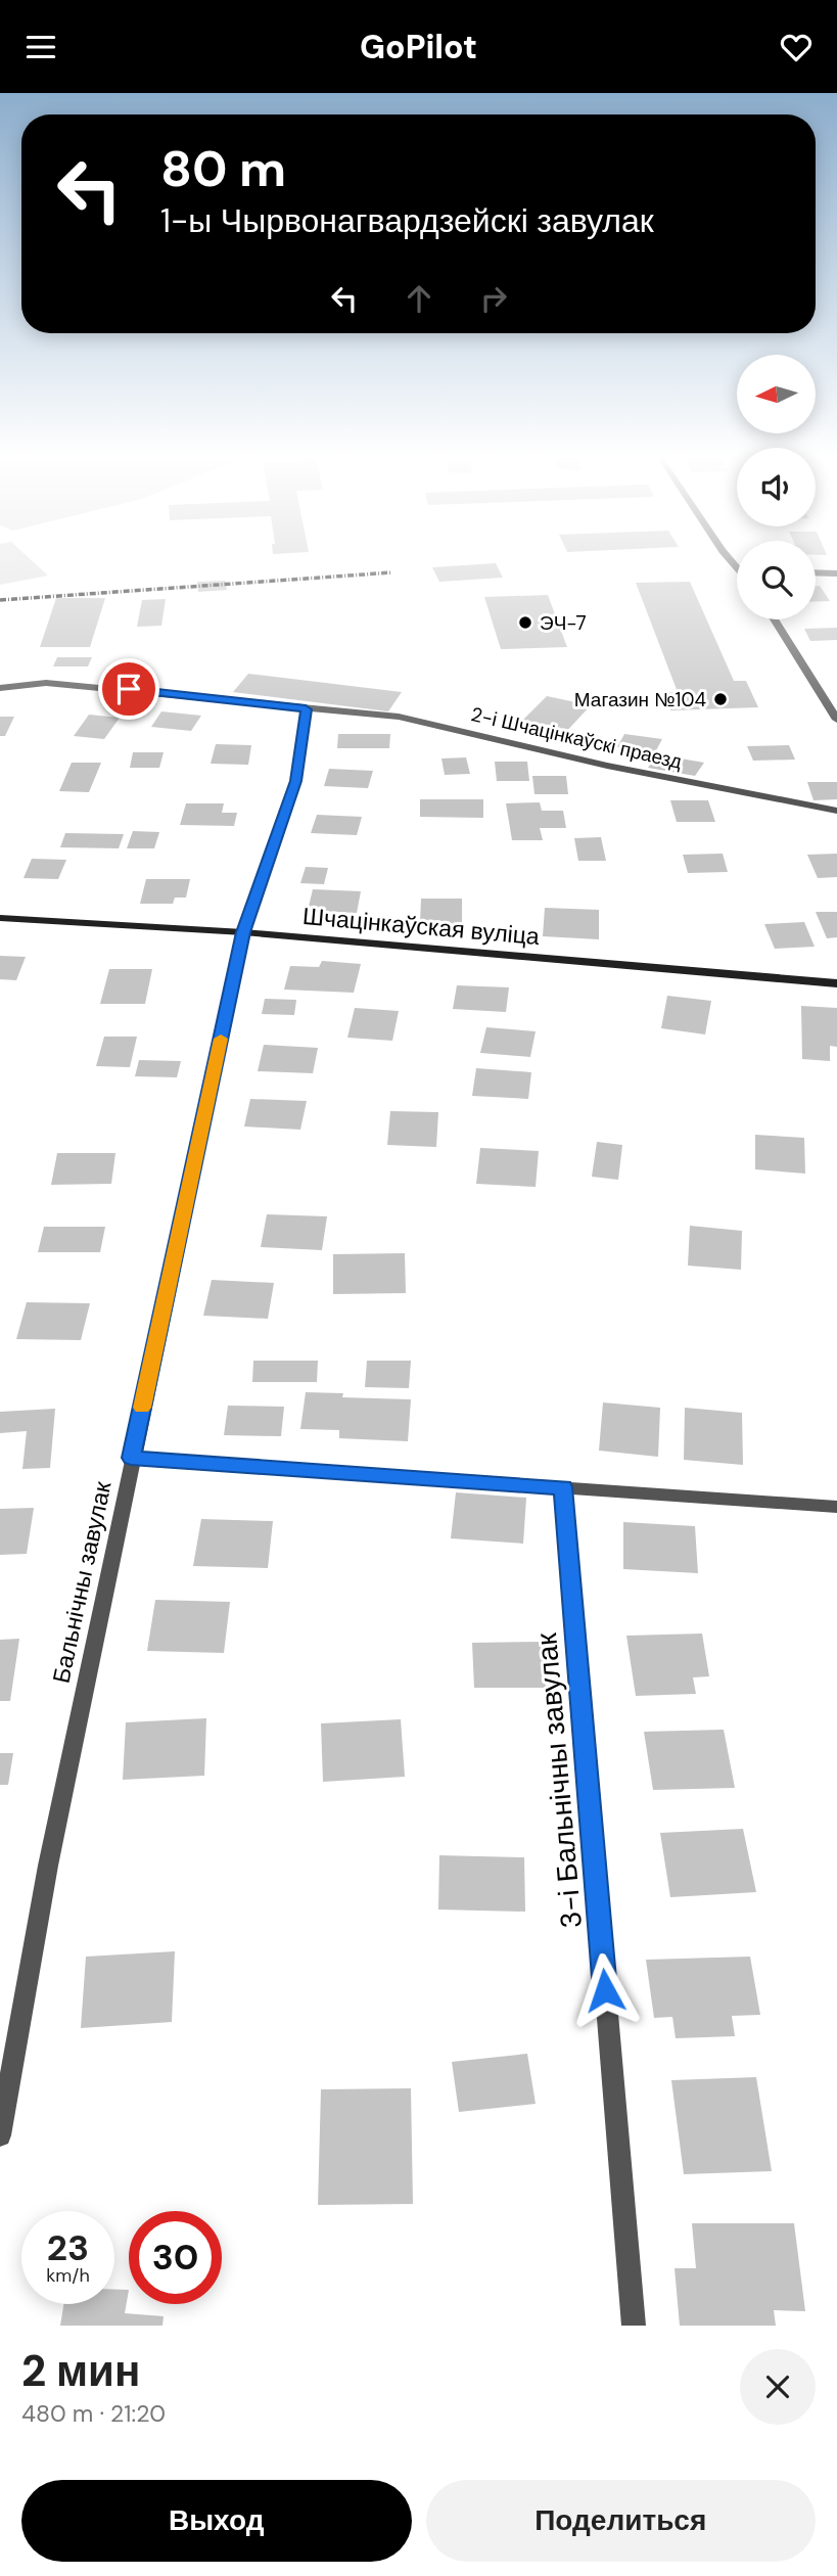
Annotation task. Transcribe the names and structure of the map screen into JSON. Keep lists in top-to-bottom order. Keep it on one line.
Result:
{"streets":{"street":["2-і Шчацінкаўскі праезд","Шчацінкаўская вуліца","Бальнічны завулак","3-і Бальнічны завулак"]},"crossings":[["2-і Шчацінкаўскі праезд","Бальнічны завулак"],["Шчацінкаўская вуліца","Бальнічны завулак"]],"places":["ЭЧ-7","Магазин №104"],"north":"left","page":{"header":"GoPilot","turn":["80 m","1-ы Чырвонагвардзейскі завулак"],"speed":"23 km/h","limit":"30","heading":["2 мин","480 m · 21:20"],"buttons":["Выход","Поделиться"]}}
